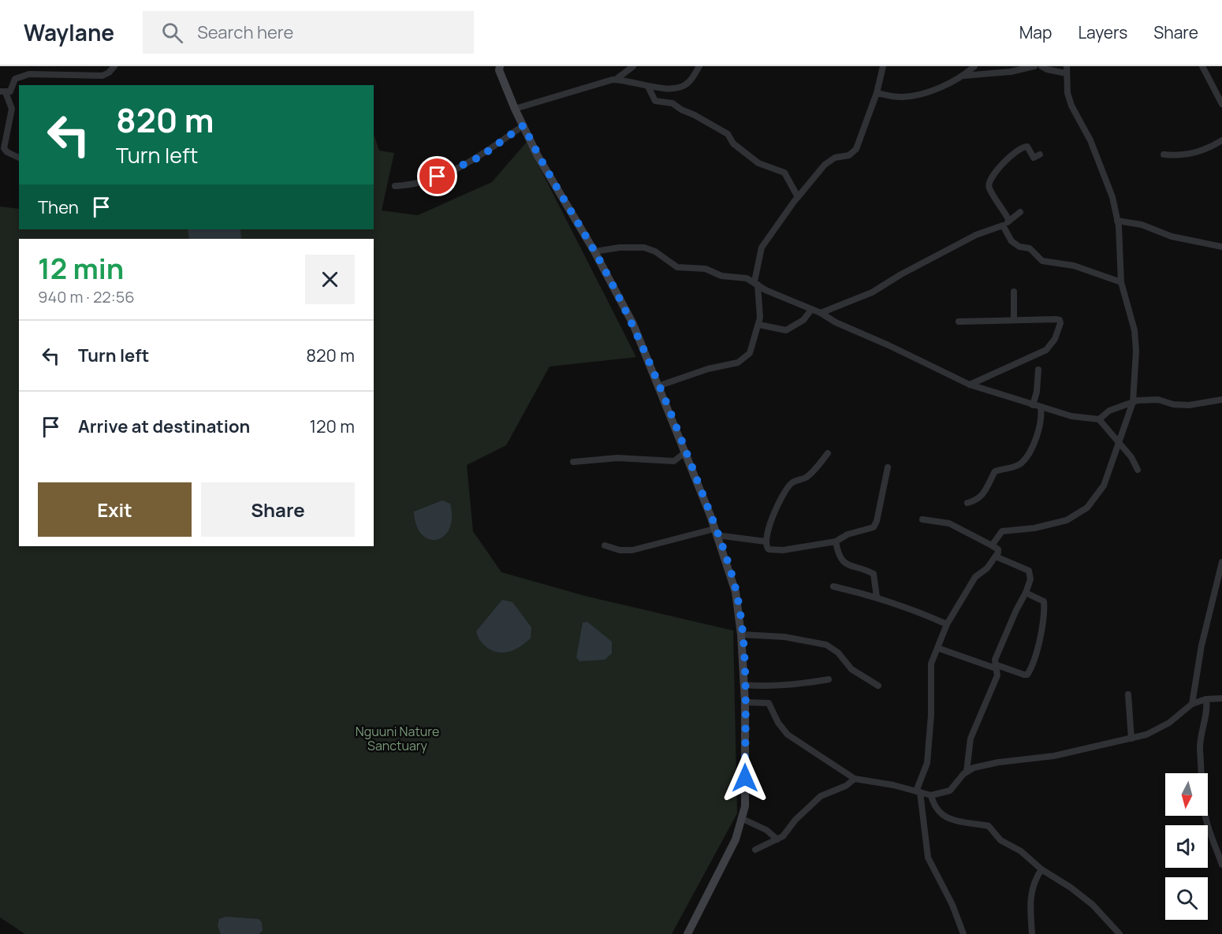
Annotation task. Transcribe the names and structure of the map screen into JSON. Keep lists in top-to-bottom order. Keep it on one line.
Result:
{"parks":["Nguuni Nature Sanctuary"],"north":"bottom","page":{"header":"Waylane","search":"Search here","nav":["Map","Layers","Share"],"turn":["820 m","Turn left"],"then":"Then","heading":["12 min","940 m · 22:56"],"list":[{"name":"Turn left","value":"820 m"},{"name":"Arrive at destination","value":"120 m"}],"buttons":["Exit","Share"]}}
